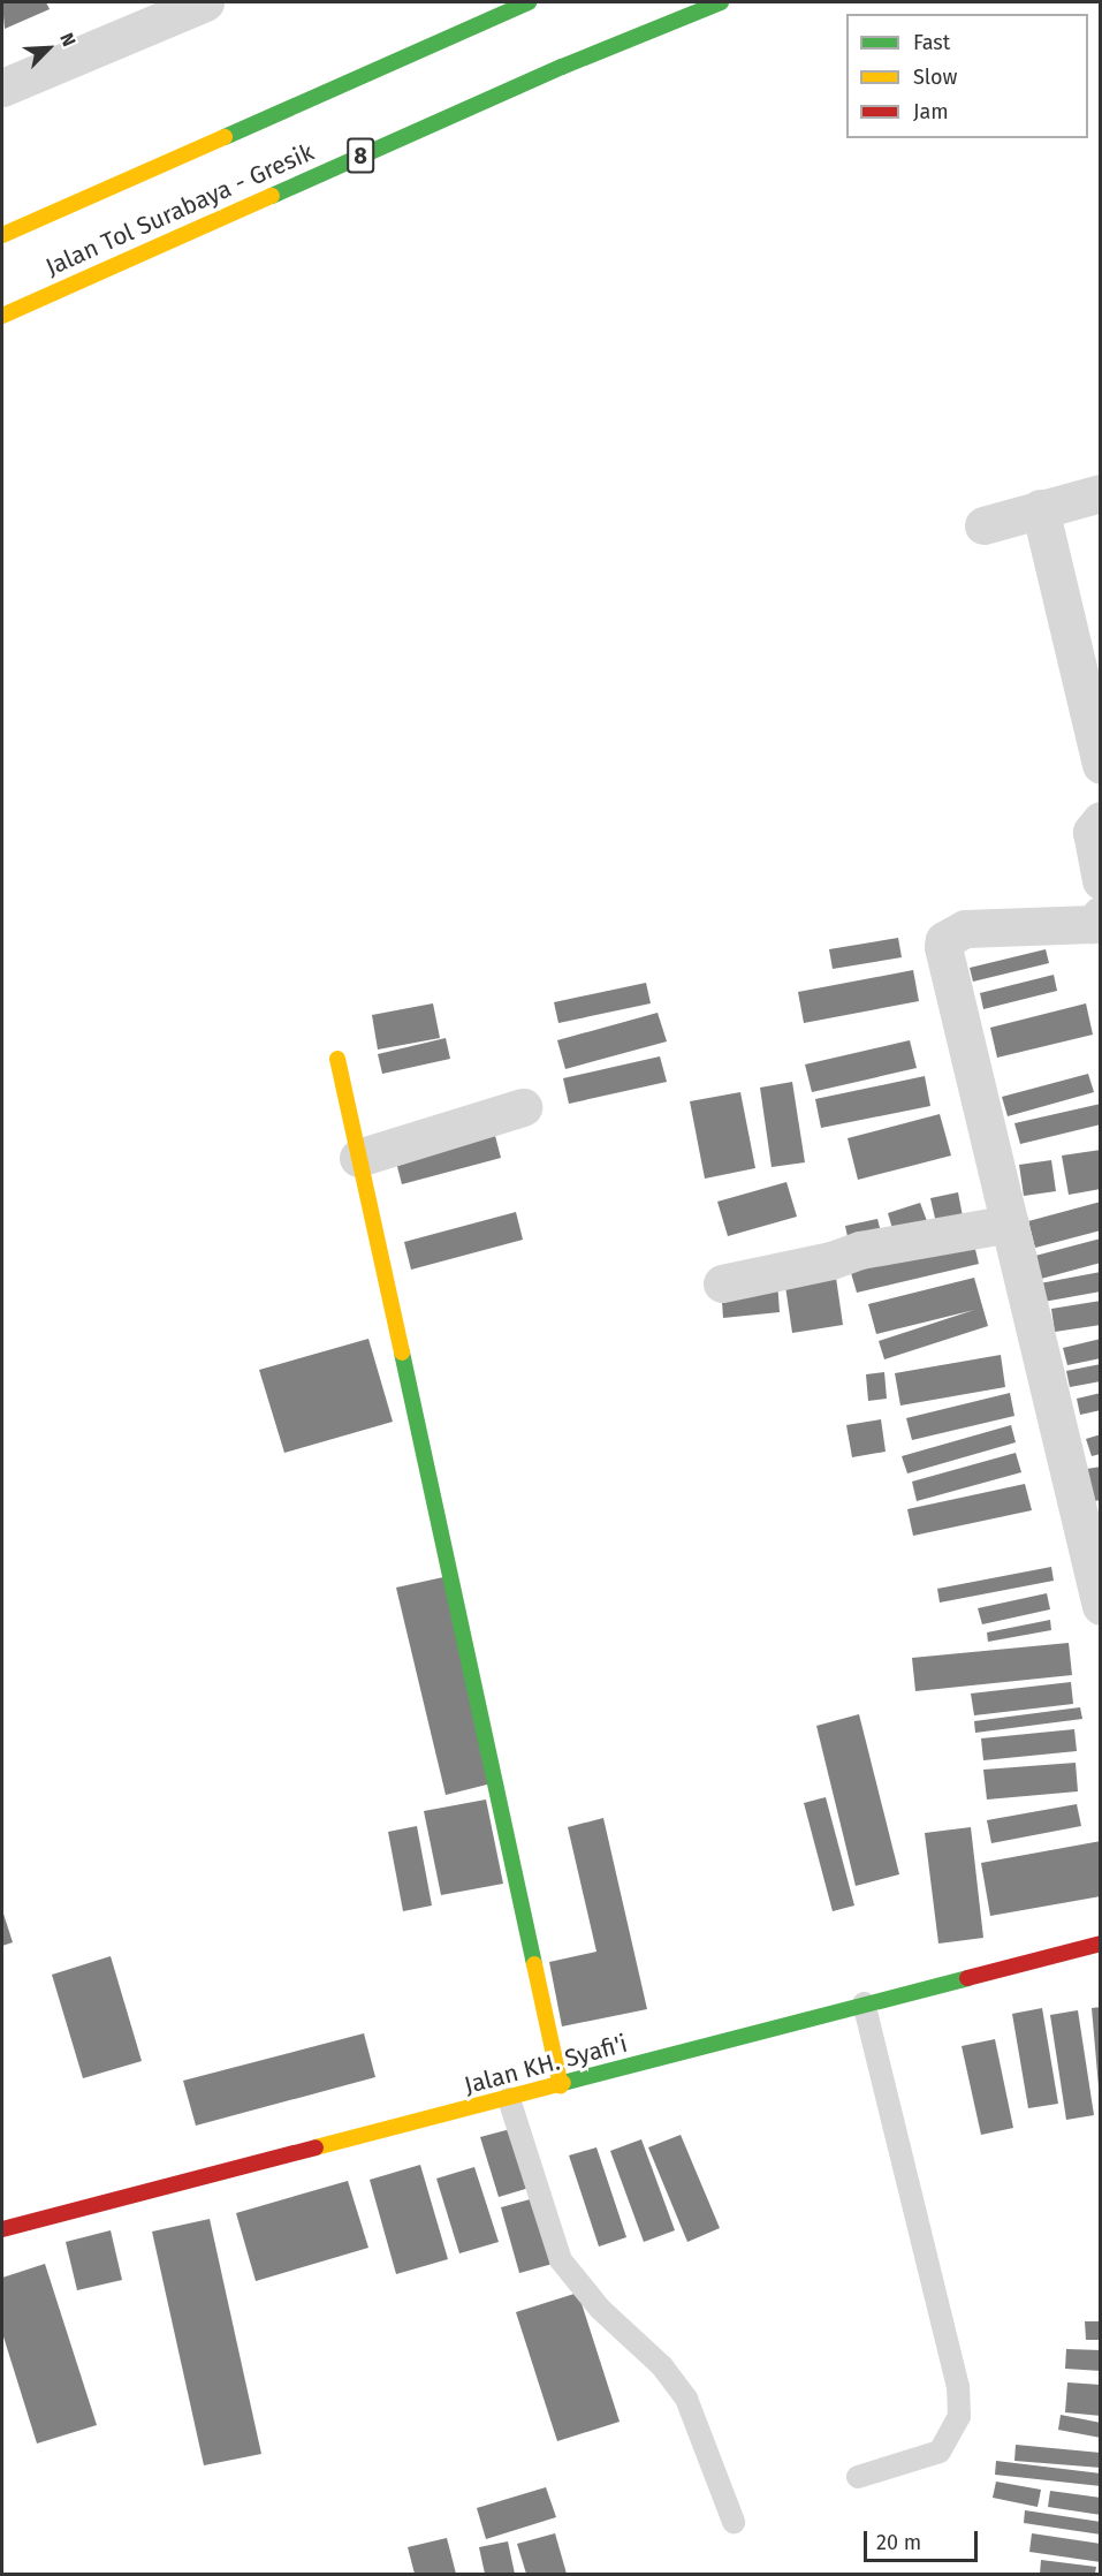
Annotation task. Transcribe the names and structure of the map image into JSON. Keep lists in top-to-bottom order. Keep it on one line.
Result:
{"streets":{"main road":["8","Jalan Tol Surabaya - Gresik","Jalan KH. Syafi'i"]},"legend":["Fast","Slow","Jam"],"scale_bar":"20 m","north":"top right"}
